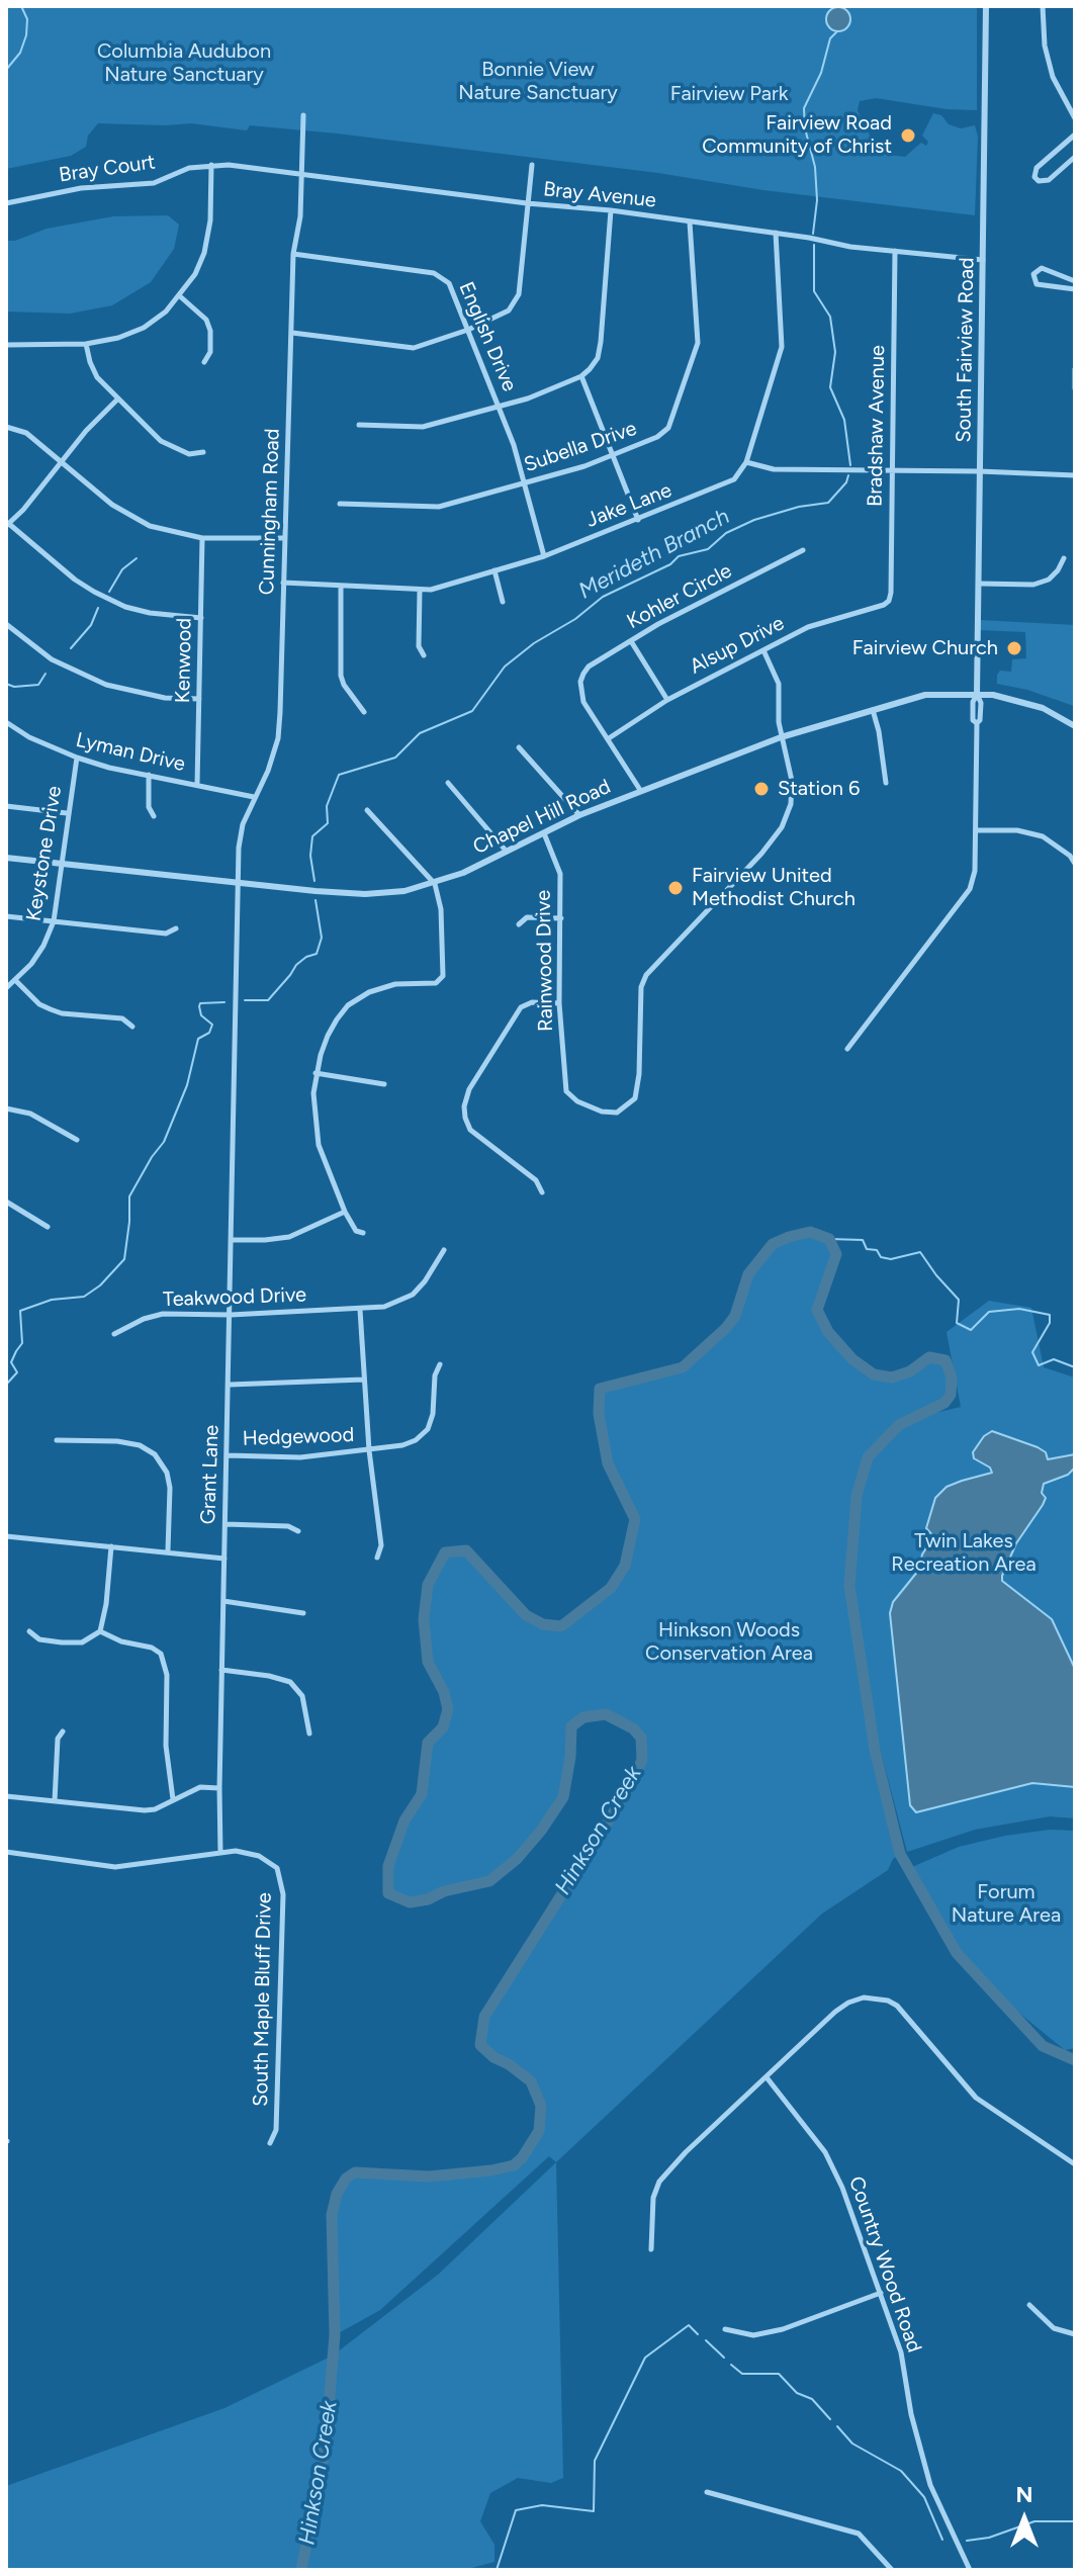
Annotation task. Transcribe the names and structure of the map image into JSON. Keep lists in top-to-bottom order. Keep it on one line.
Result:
{"streets":{"street":["Bray Court","Bray Avenue","English Drive","South Fairview Road","Bradshaw Avenue","Subella Drive","Jake Lane","Cunningham Road","Kohler Circle","Alsup Drive","Kenwood","Lyman Drive","Chapel Hill Road","Keystone Drive","Rainwood Drive","Teakwood Drive","Hedgewood","Grant Lane","South Maple Bluff Drive","Country Wood Road"]},"crossings":[["Bray Court","Bray Avenue"],["Bray Avenue","South Fairview Road"],["Bray Avenue","Bradshaw Avenue"],["Bray Avenue","Subella Drive"],["Bray Avenue","Cunningham Road"],["English Drive","Subella Drive"],["English Drive","Jake Lane"],["English Drive","Cunningham Road"],["South Fairview Road","Chapel Hill Road"],["Bradshaw Avenue","Alsup Drive"],["Jake Lane","Cunningham Road"],["Cunningham Road","Lyman Drive"],["Cunningham Road","Chapel Hill Road"],["Cunningham Road","Grant Lane"],["Kohler Circle","Alsup Drive"],["Kenwood","Lyman Drive"],["Lyman Drive","Keystone Drive"],["Chapel Hill Road","Keystone Drive"],["Chapel Hill Road","Rainwood Drive"],["Chapel Hill Road","Grant Lane"],["Teakwood Drive","Grant Lane"],["Hedgewood","Grant Lane"],["Grant Lane","South Maple Bluff Drive"]],"water":["Merideth Branch","Hinkson Creek"],"parks":["Columbia Audubon Nature Sanctuary","Bonnie View Nature Sanctuary","Fairview Park","Twin Lakes Recreation Area","Hinkson Woods Conservation Area","Forum Nature Area"],"places":["Fairview Road Community of Christ","Fairview Church","Station 6","Fairview United Methodist Church"],"north":"top"}
